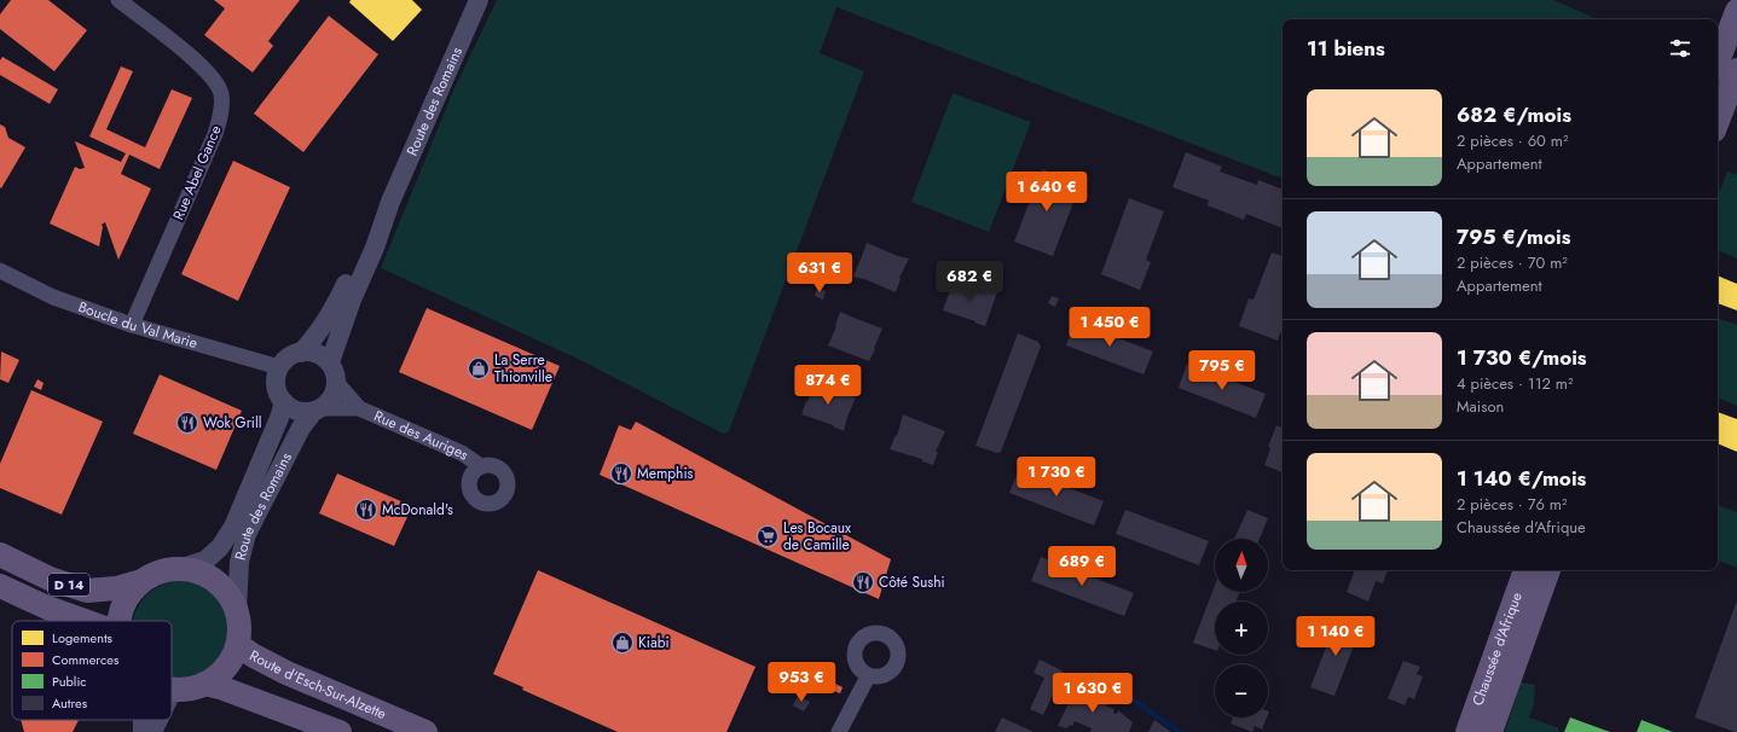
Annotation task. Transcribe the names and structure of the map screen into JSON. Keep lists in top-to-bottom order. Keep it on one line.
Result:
{"streets":{"main road":["D 14","Chaussée d'Afrique","Route d'Esch-Sur-Alzette"],"street":["Route des Romains","Rue Abel Gance","Boucle du Val Marie","Rue des Auriges"]},"crossings":[["Route des Romains","Boucle du Val Marie"],["Route des Romains","Rue des Auriges"],["Rue Abel Gance","Boucle du Val Marie"],["Boucle du Val Marie","Rue des Auriges"]],"places":{"shop":["La Serre Thionville","Kiabi"],"restaurant":["Wok Grill","Memphis","McDonald's","Côté Sushi"],"supermarket":["Les Bocaux de Camille"]},"legend":["Logements","Commerces","Public","Autres"],"north":"top","page":{"heading":"11 biens","list":[{"name":"682 €/mois","note":"2 pièces · 60 m² · Appartement"},{"name":"795 €/mois","note":"2 pièces · 70 m² · Appartement"},{"name":"1 730 €/mois","note":"4 pièces · 112 m² · Maison"},{"name":"1 140 €/mois","note":"2 pièces · 76 m² · Chaussée d'Afrique"}],"price":["1 640 €","631 €","682 €","1 450 €","795 €","874 €","1 730 €","689 €","1 140 €","953 €","1 630 €"],"map_buttons":["+","−"]}}
